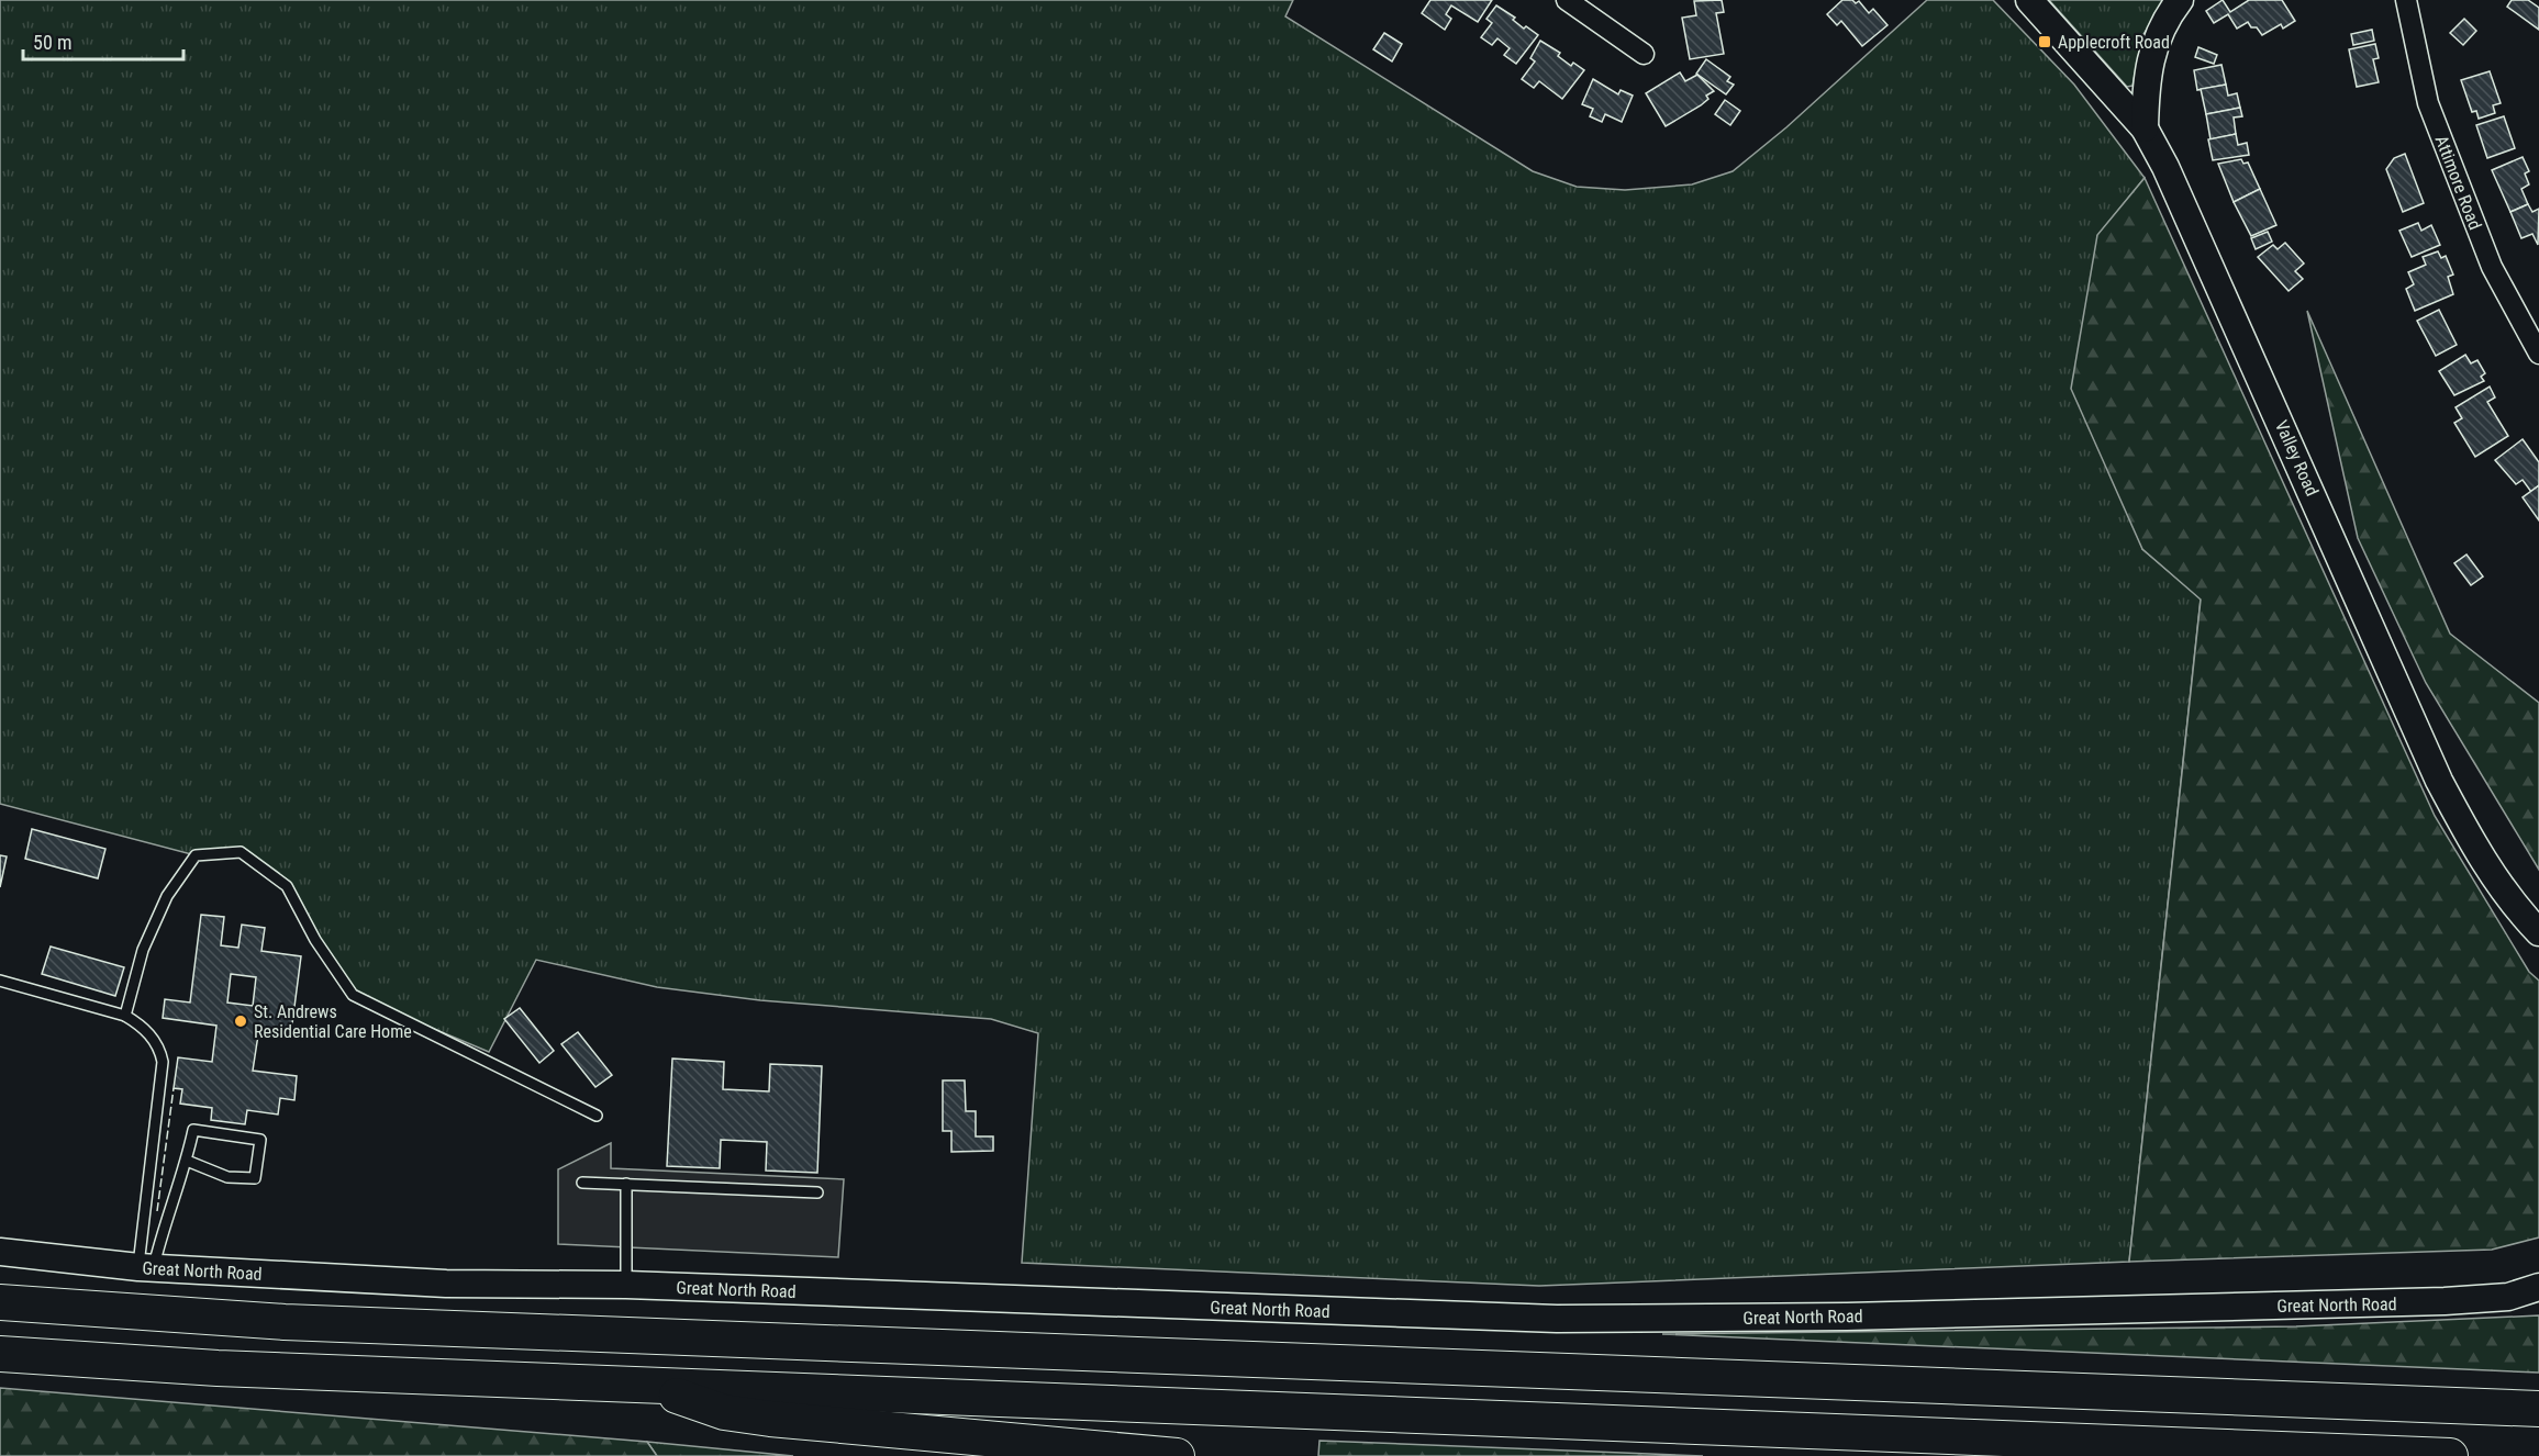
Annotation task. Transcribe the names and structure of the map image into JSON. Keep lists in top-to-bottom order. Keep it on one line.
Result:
{"streets":{"main road":["Valley Road","Great North Road"],"street":["Attimore Road"]},"places":{"transit":["Applecroft Road"],"other":["St. Andrews Residential Care Home"]},"scale_bar":"50 m"}
